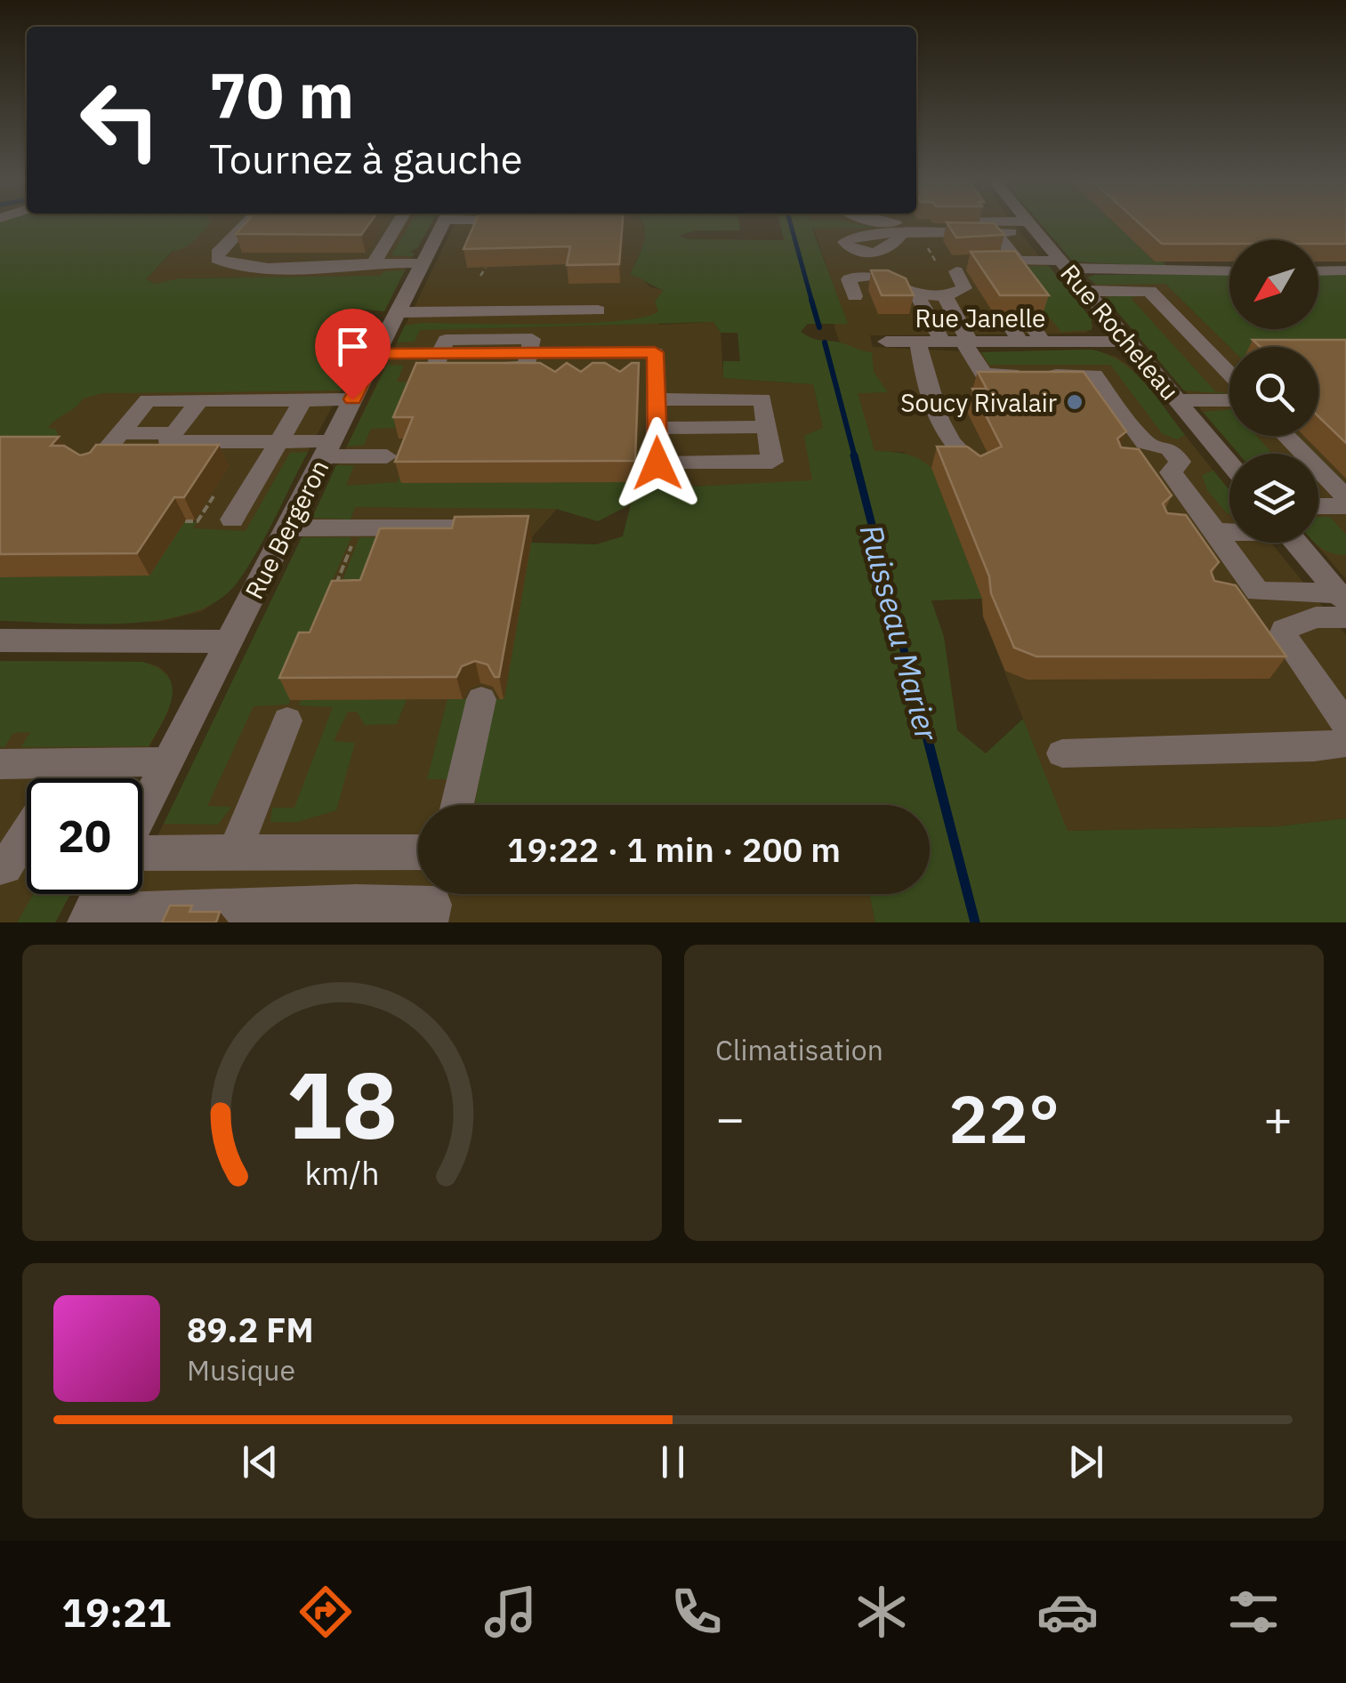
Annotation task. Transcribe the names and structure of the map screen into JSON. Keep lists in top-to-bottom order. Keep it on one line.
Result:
{"streets":{"street":["Rue Janelle","Rue Rocheleau","Rue Bergeron"]},"crossings":[["Rue Janelle","Rue Rocheleau"]],"water":["Ruisseau Marier"],"places":["Soucy Rivalair"],"north":"bottom left","page":{"turn":["70 m","Tournez à gauche"],"limit":"20","trip":"19:22 · 1 min · 200 m","tile":"Climatisation","heat":["−","22°","+"],"song":["89.2 FM","Musique"],"tabs":"19:21","gauge":["18","km/h"]}}
